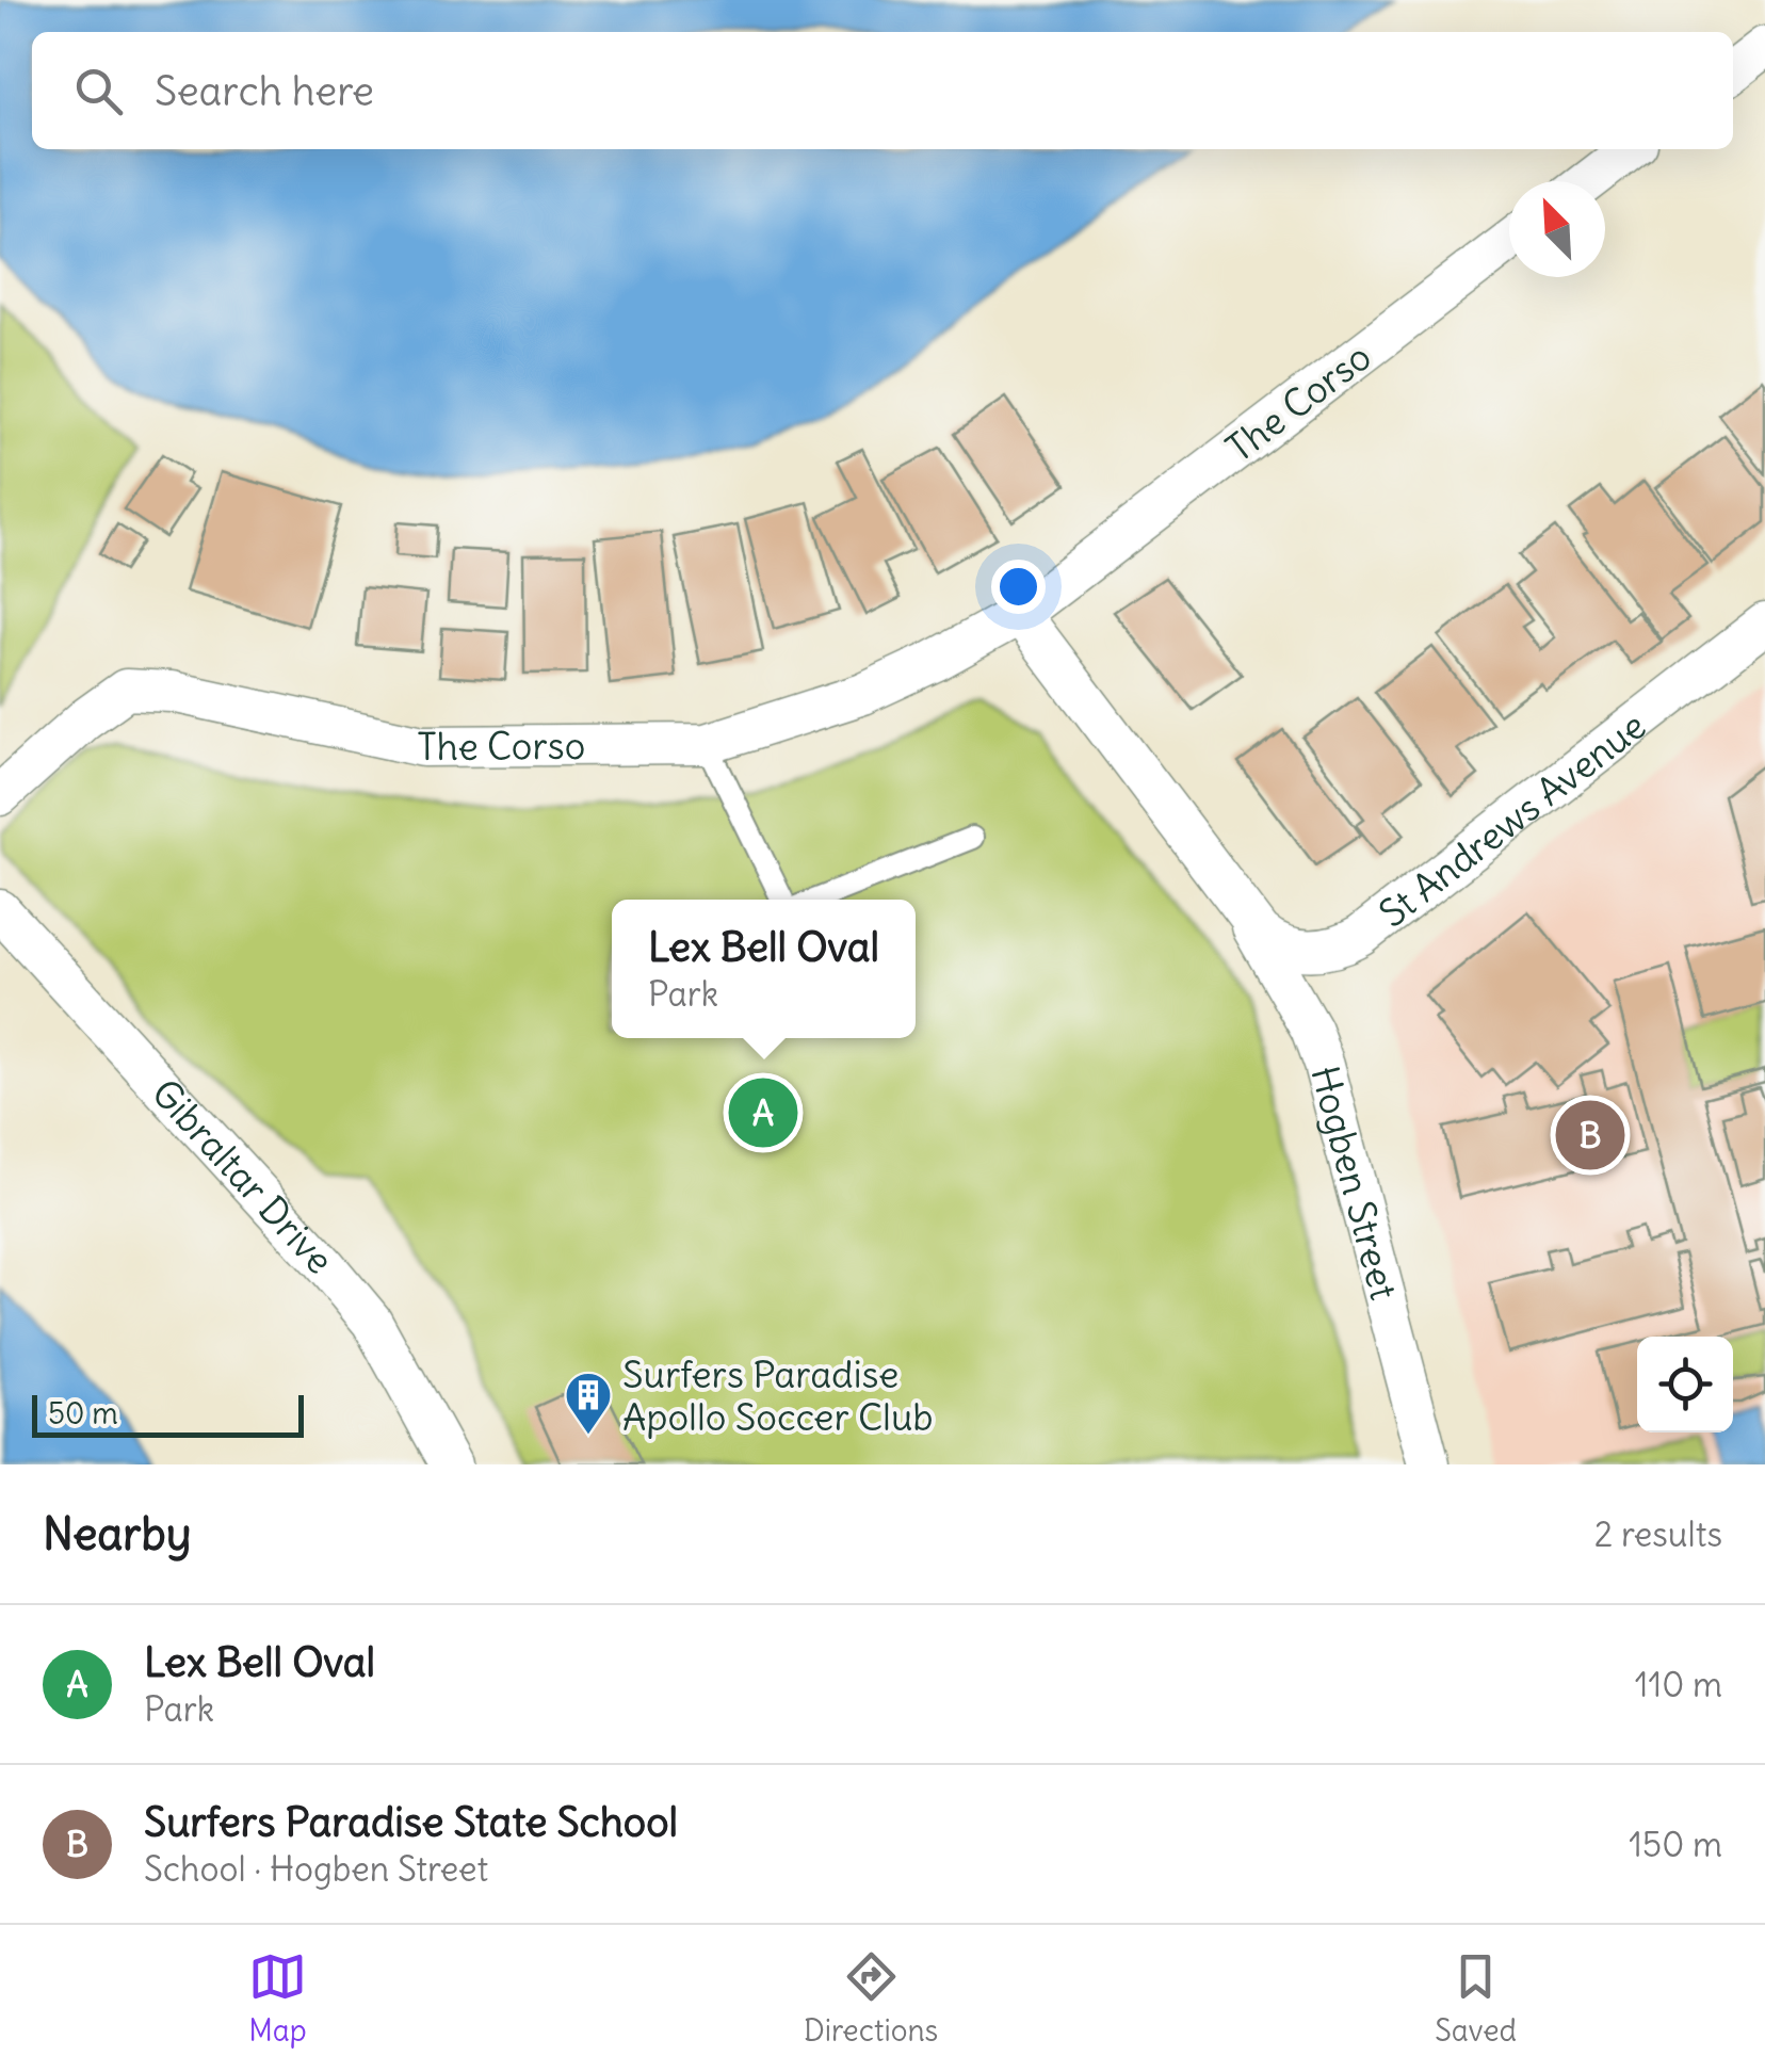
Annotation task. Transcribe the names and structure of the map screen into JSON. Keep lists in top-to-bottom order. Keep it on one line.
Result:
{"streets":{"street":["The Corso","St Andrews Avenue","Gibraltar Drive","Hogben Street"]},"crossings":[["St Andrews Avenue","Hogben Street"]],"places":{"building":["Surfers Paradise Apollo Soccer Club"]},"scale_bar":"50 m","north":"top left","page":{"search":"Search here","popup":["Lex Bell Oval","Park"],"pins":["A","B"],"scale":"50 m","heading":["Nearby","2 results"],"list":[{"mark":"A","name":"Lex Bell Oval","note":"Park","value":"110 m"},{"mark":"B","name":"Surfers Paradise State School","note":"School · Hogben Street","value":"150 m"}],"nav":["Map","Directions","Saved"]}}
